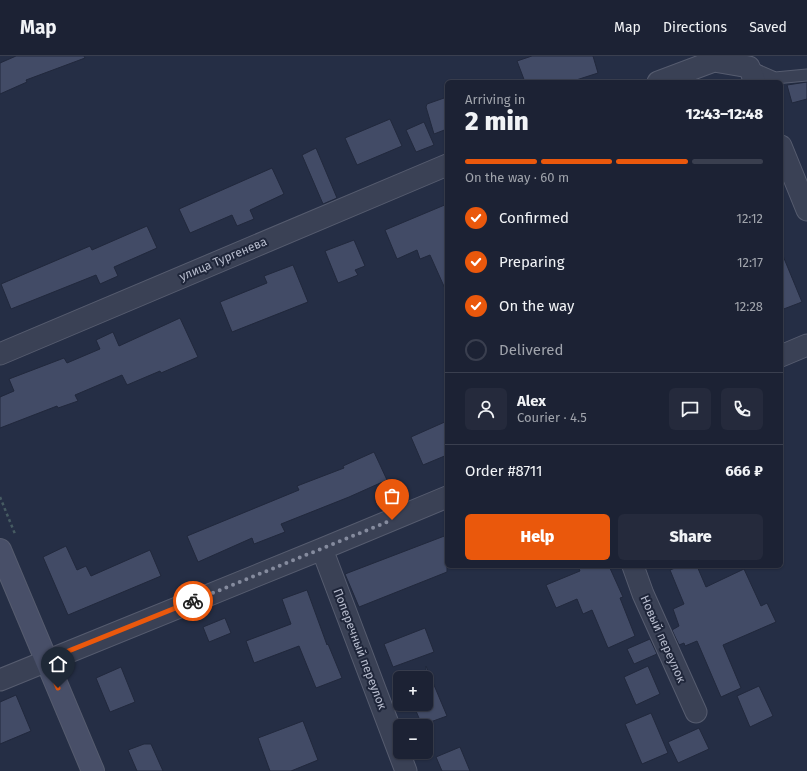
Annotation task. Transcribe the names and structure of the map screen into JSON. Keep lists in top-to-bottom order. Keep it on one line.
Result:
{"streets":{"street":["улица Тургенева","Новый переулок","Поперечный переулок"]},"page":{"header":"Map","nav":["Map","Directions","Saved"],"heading":["2 min","Arriving in","12:43–12:48"],"panel":["Alex","Courier · 4.5","Order #8711","666 ₽"],"bar":"On the way · 60 m","list":[["Confirmed","12:12"],["Preparing","12:17"],["On the way","12:28"],"Delivered"],"buttons":["Help","Share"],"map_buttons":["+","−"]}}
